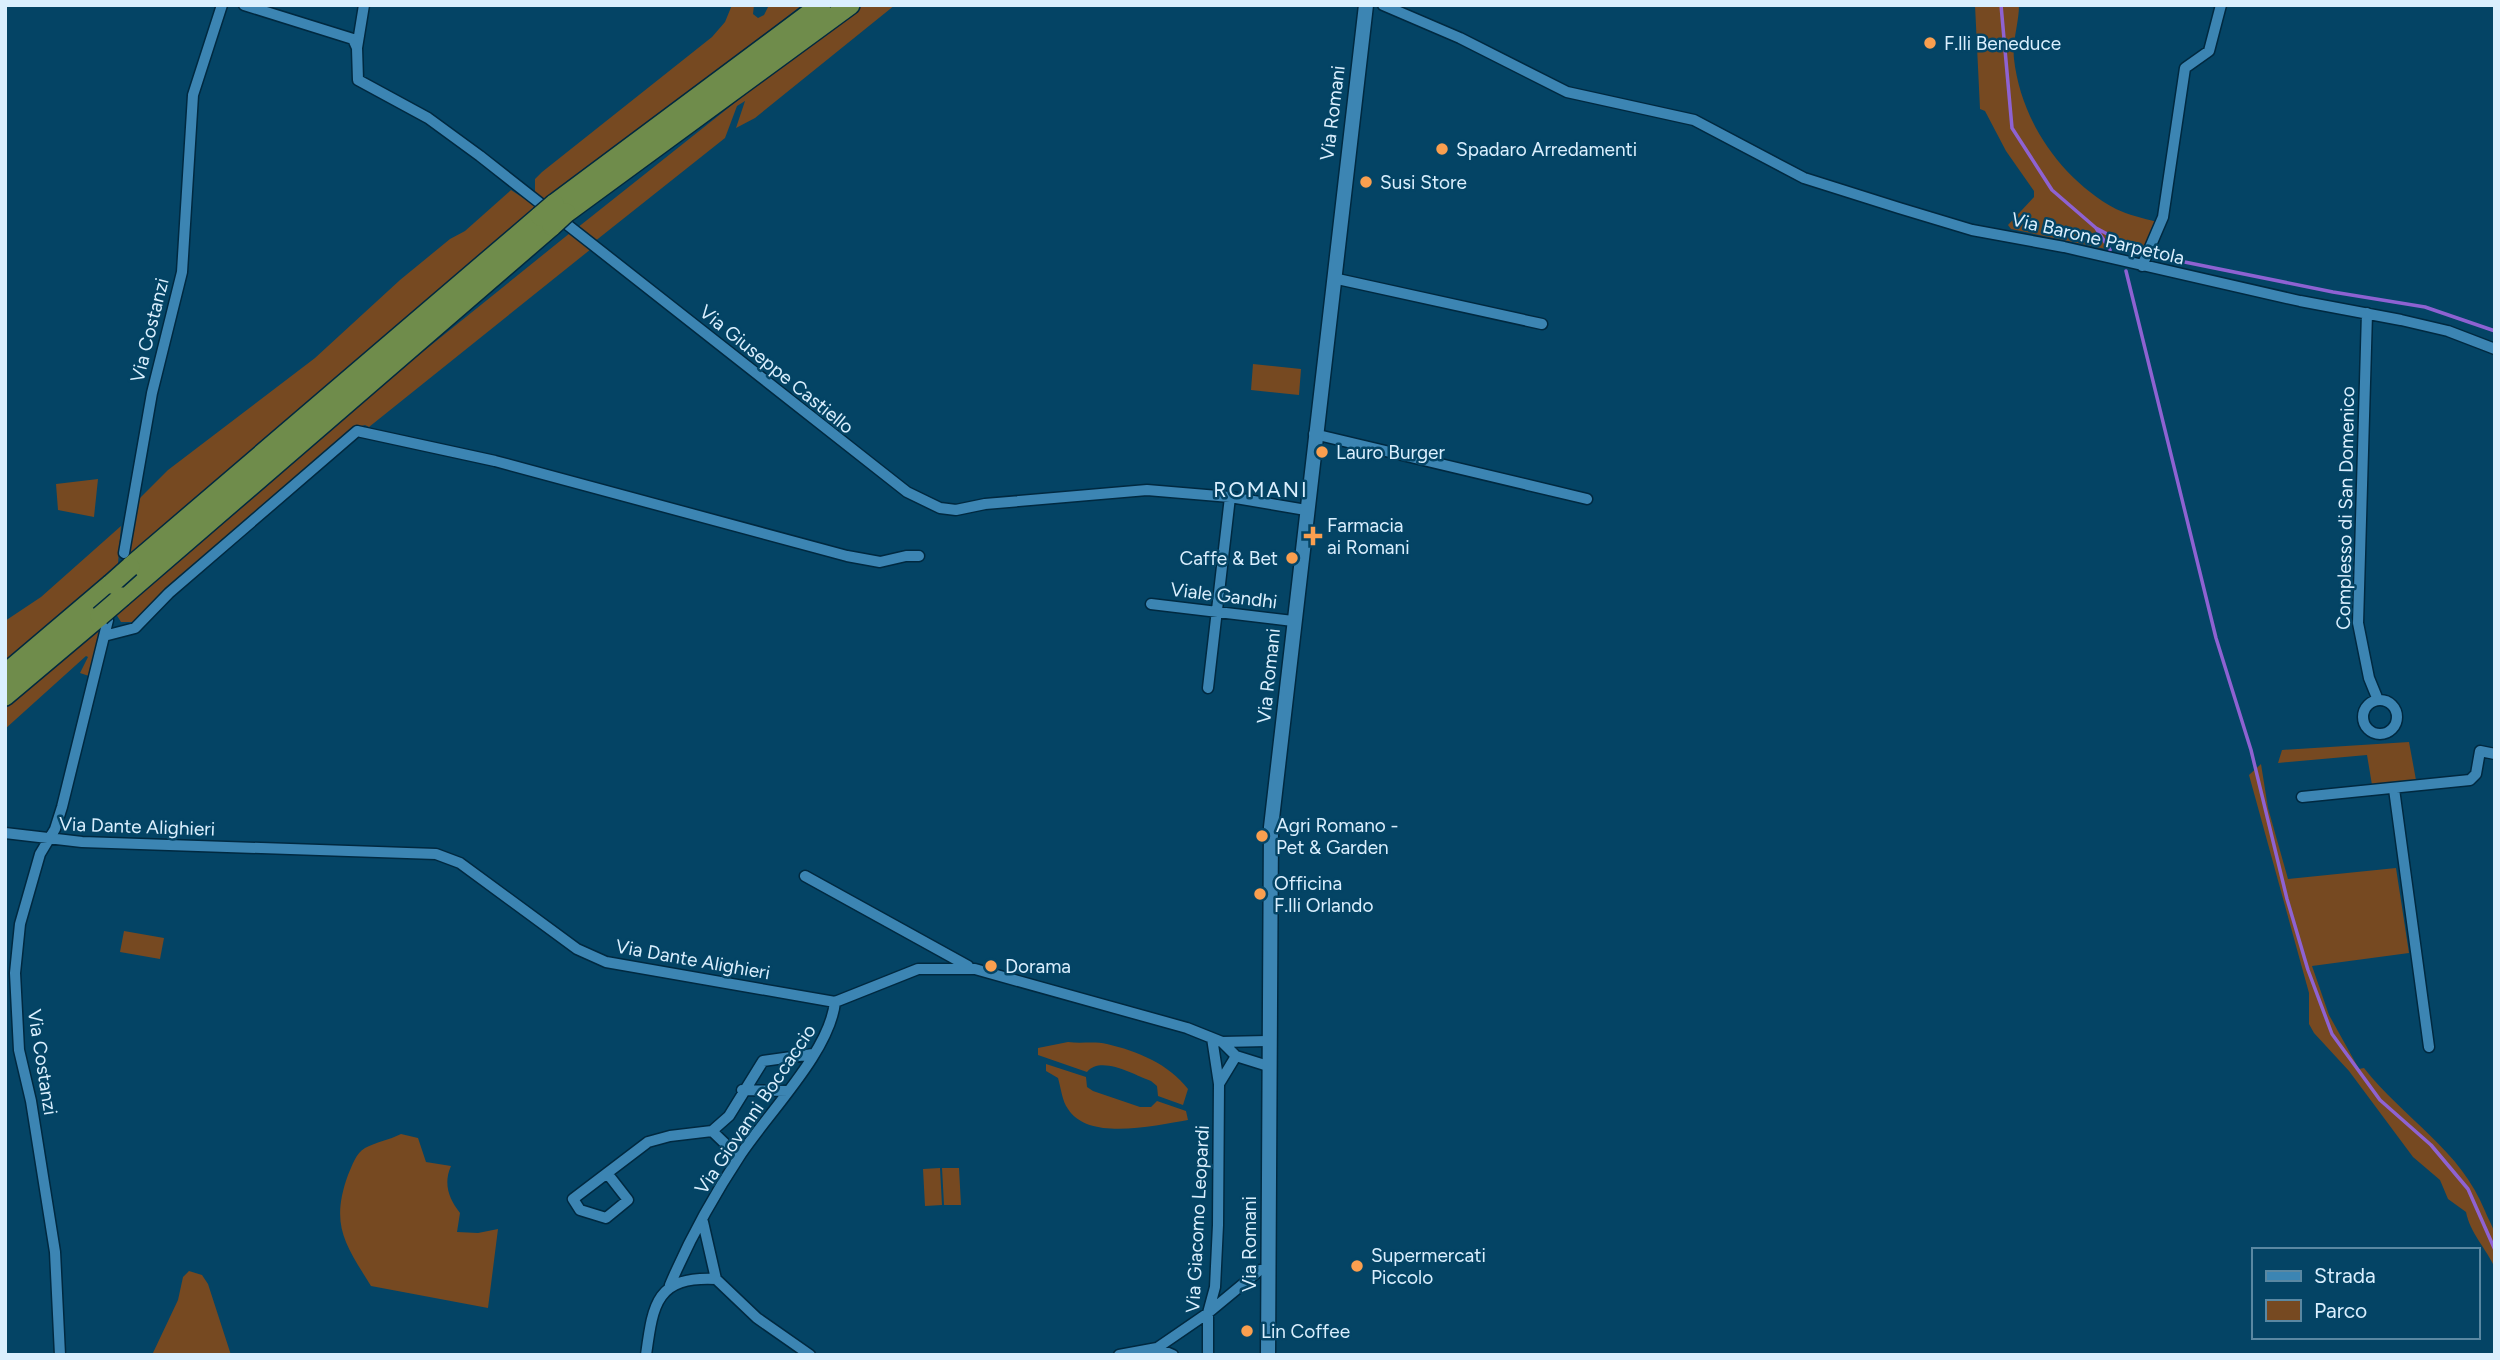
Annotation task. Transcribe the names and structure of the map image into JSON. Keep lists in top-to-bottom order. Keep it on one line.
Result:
{"streets":{"street":["Via Romani","Via Barone Parpetola","Via Costanzi","Via Giuseppe Castiello","Complesso di San Domenico","Viale Gandhi","Via Dante Alighieri","Via Giovanni Boccaccio","Via Giacomo Leopardi"]},"crossings":[["Via Romani","Via Giuseppe Castiello"],["Via Romani","Viale Gandhi"],["Via Barone Parpetola","Complesso di San Domenico"],["Via Costanzi","Via Dante Alighieri"],["Via Dante Alighieri","Via Giovanni Boccaccio"]],"districts":["ROMANI"],"places":{"other":["F.lli Beneduce","Spadaro Arredamenti","Susi Store","Lauro Burger","Caffe & Bet","Agri Romano - Pet & Garden","Officina F.lli Orlando","Dorama","Supermercati Piccolo","Lin Coffee"],"health":["Farmacia ai Romani"]},"legend":["Strada","Parco"]}
